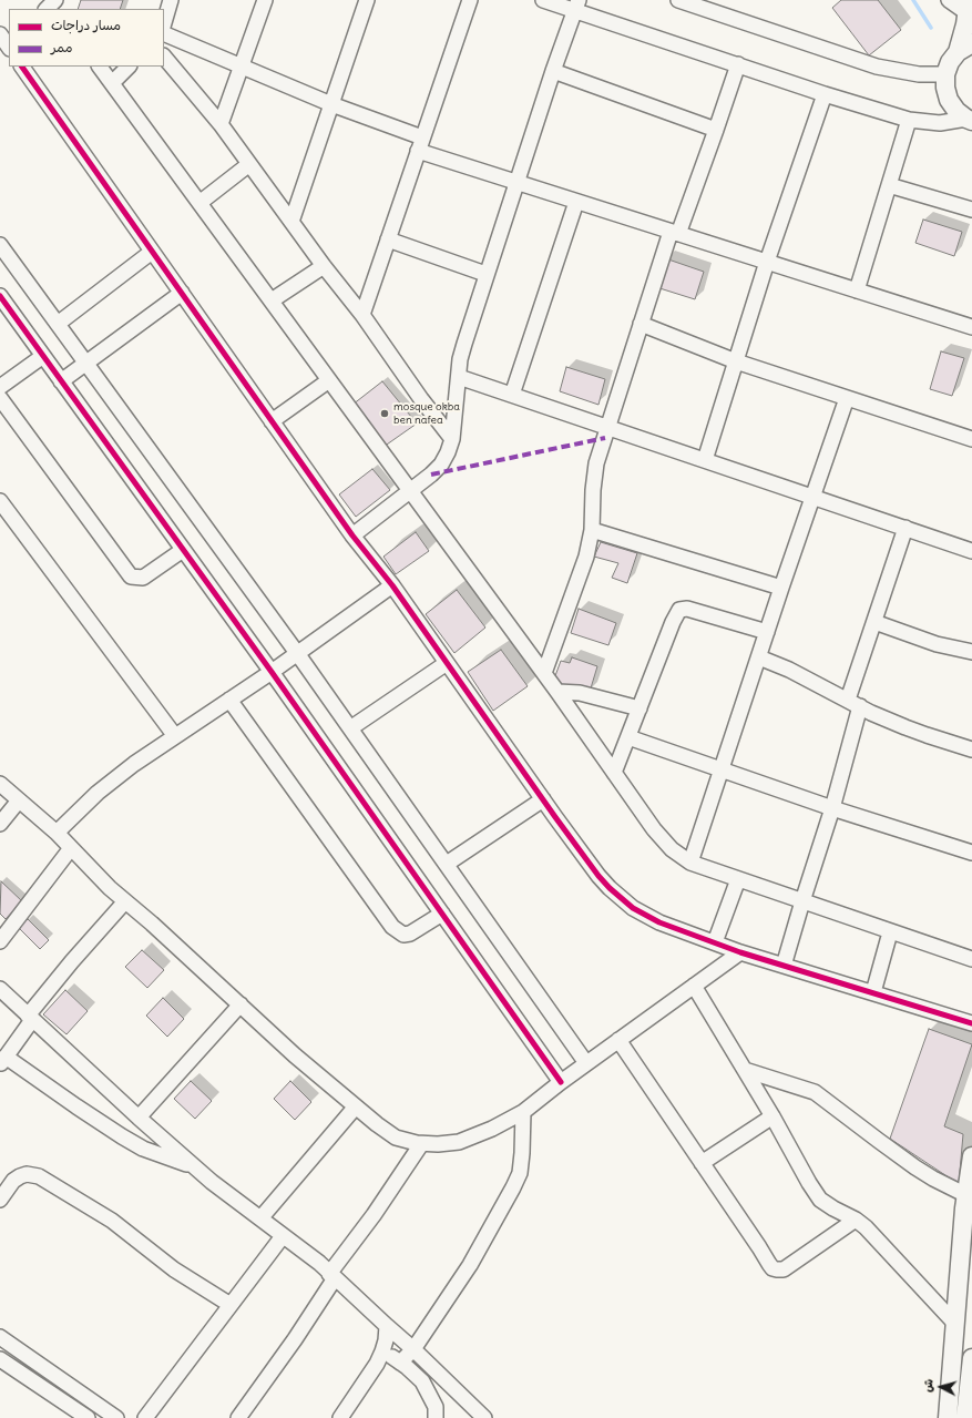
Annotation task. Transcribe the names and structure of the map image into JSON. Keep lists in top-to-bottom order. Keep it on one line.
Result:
{"places":["mosque okba ben nafea"],"legend":["مسار دراجات","ممر"],"north":"left"}
